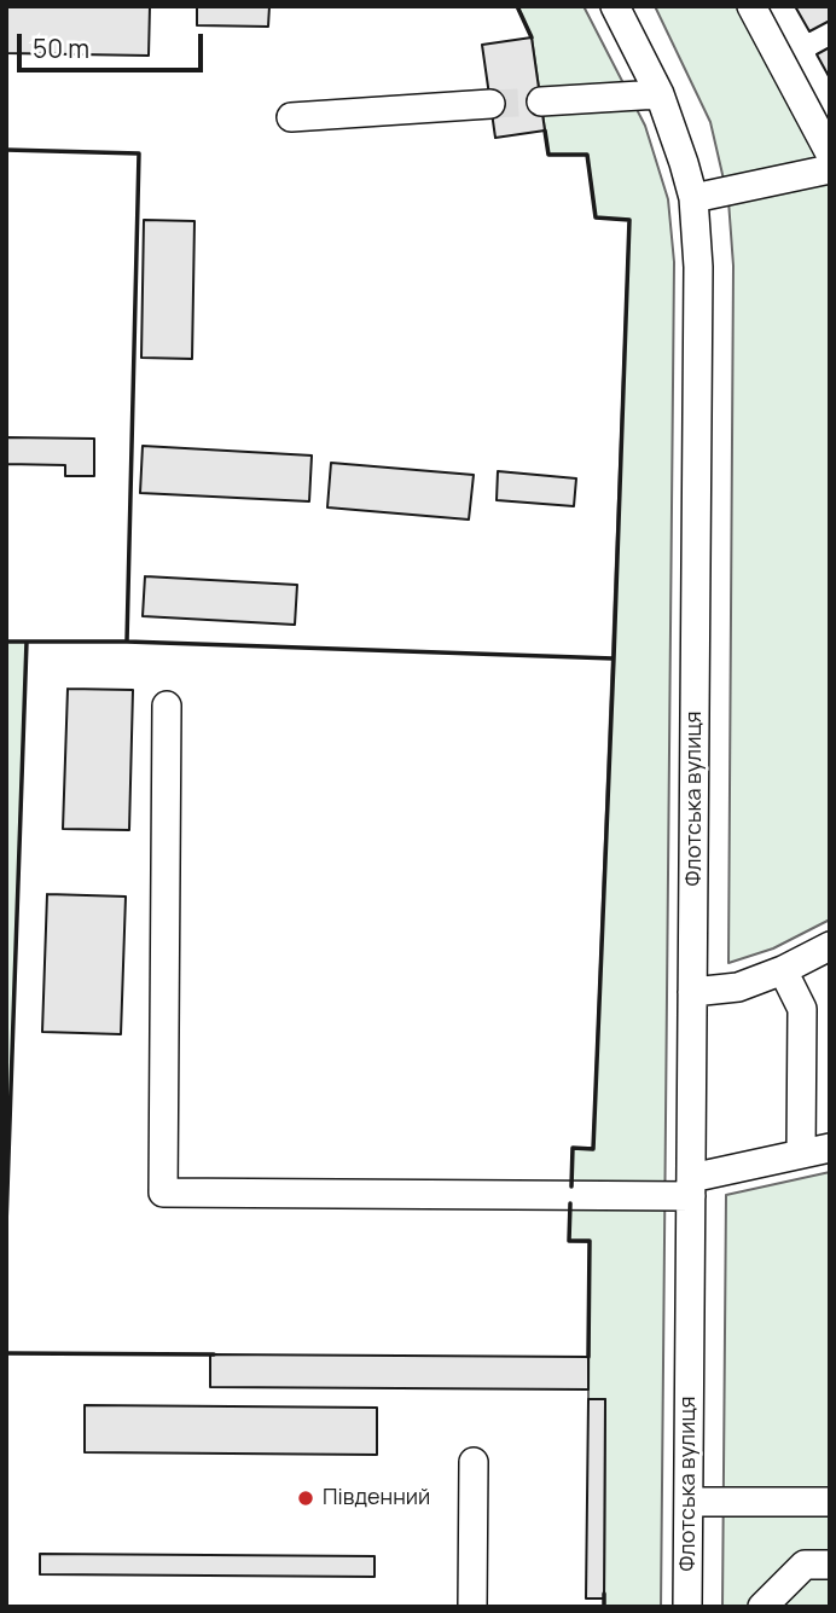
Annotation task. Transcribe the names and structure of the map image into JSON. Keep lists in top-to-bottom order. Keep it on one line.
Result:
{"streets":{"street":["Флотська вулиця"]},"places":["Південний"],"scale_bar":"50 m"}
